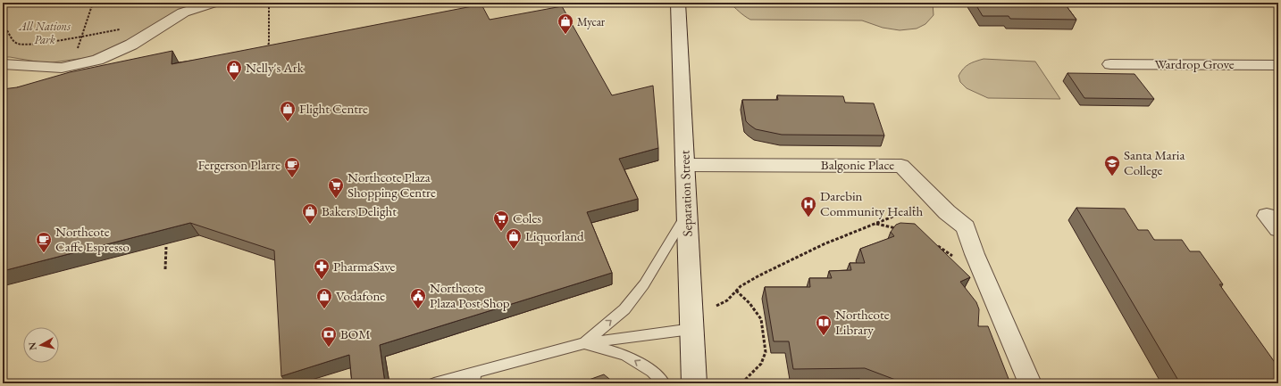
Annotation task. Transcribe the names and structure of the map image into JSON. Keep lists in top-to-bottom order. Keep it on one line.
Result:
{"streets":{"street":["Wardrop Grove","Balgonie Place","Separation Street"]},"crossings":[["Balgonie Place","Separation Street"]],"parks":["All Nations Park"],"places":{"shop":["Mycar","Nelly's Ark","Flight Centre","Bakers Delight","Liquorland","Vodafone"],"school or university":["Santa Maria College"],"cafe":["Fergerson Plarre","Northcote Caffe Espresso"],"supermarket":["Northcote Plaza Shopping Centre","Coles"],"hospital":["Darebin Community Health"],"pharmacy":["PharmaSave"],"public building":["Northcote Plaza Post Shop"],"library":["Northcote Library"],"bank":["BOM"]},"north":"left"}
